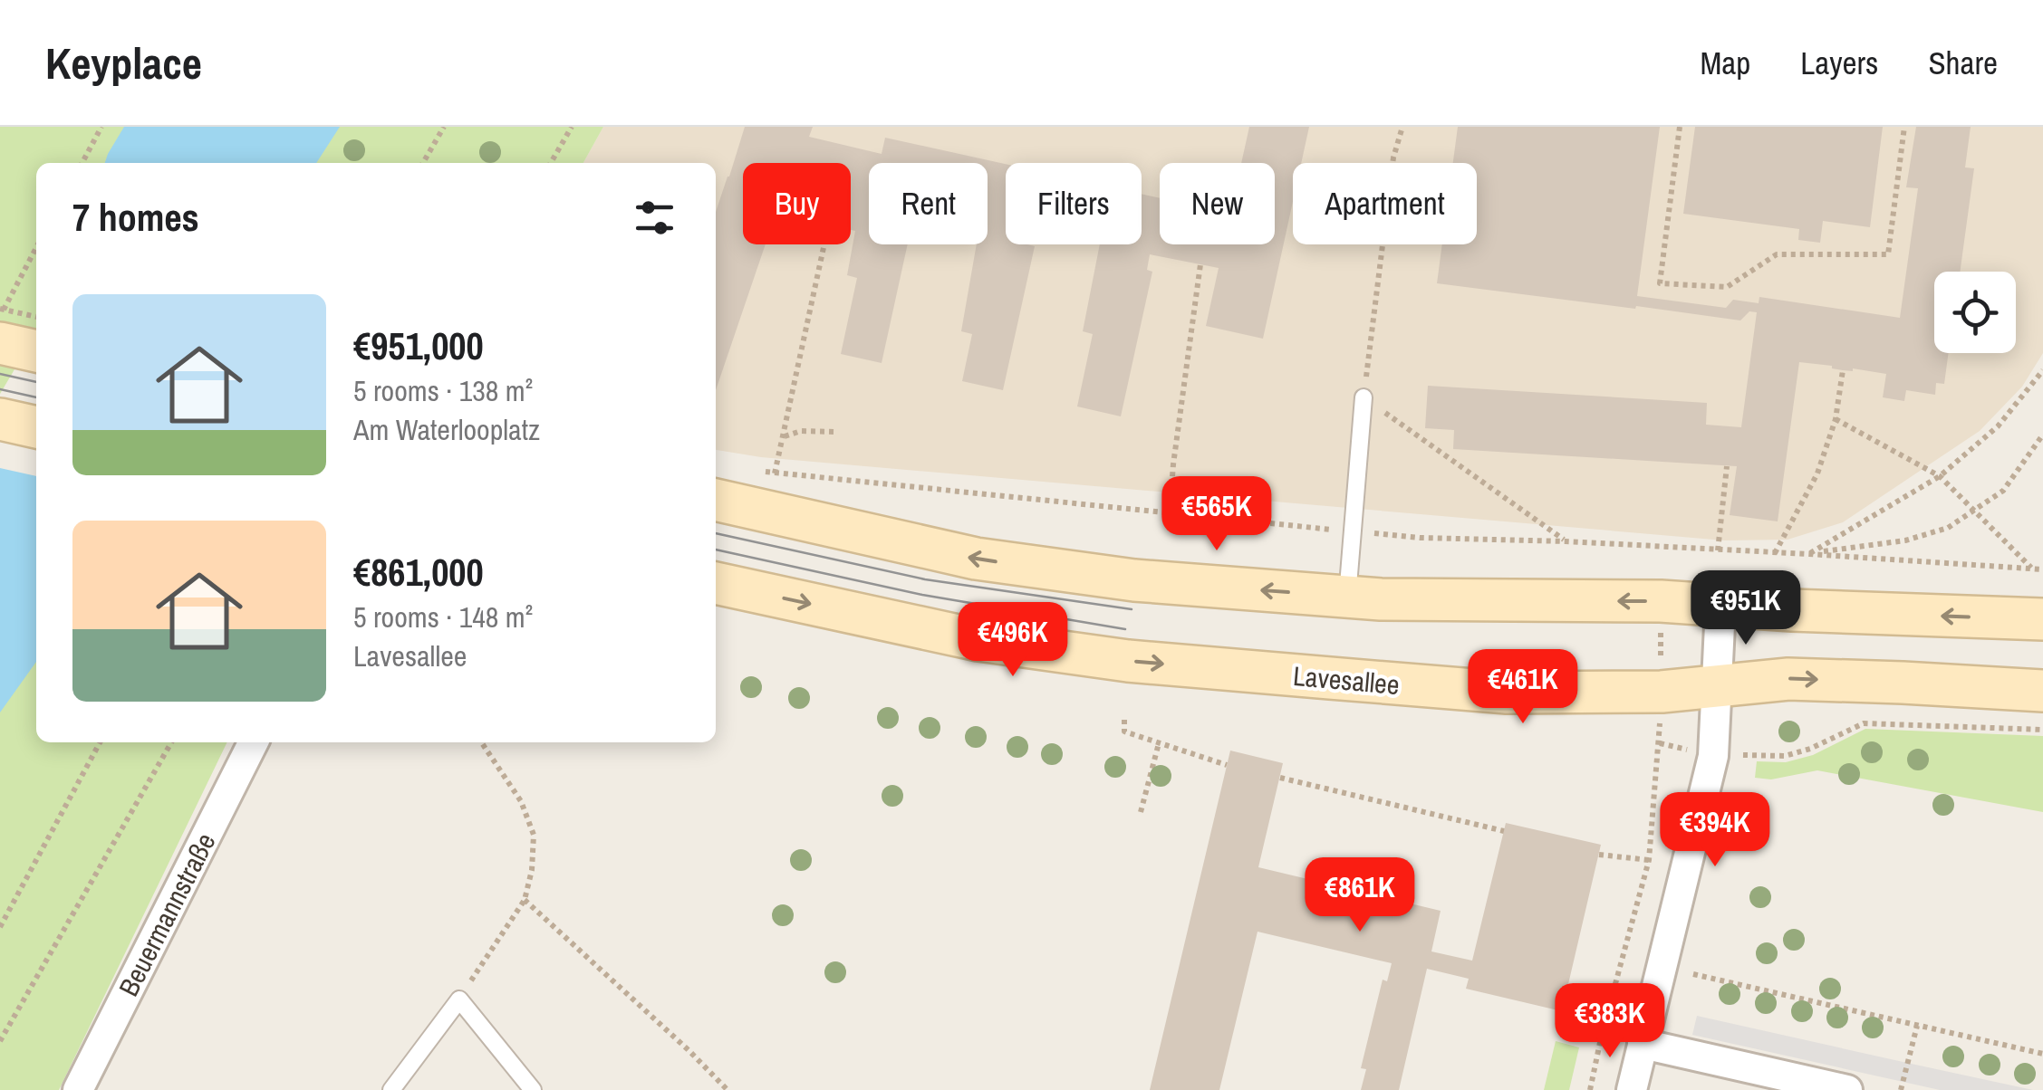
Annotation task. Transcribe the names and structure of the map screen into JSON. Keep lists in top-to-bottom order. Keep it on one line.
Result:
{"streets":{"main road":["Lavesallee"],"street":["Beuermannstraße"]},"page":{"header":"Keyplace","nav":["Map","Layers","Share"],"chip":["Buy","Rent","Filters","New","Apartment"],"heading":"7 homes","list":[{"name":"€951,000","note":"5 rooms · 138 m² · Am Waterlooplatz"},{"name":"€861,000","note":"5 rooms · 148 m² · Lavesallee"}],"price":["€565K","€951K","€496K","€461K","€394K","€861K","€383K"]}}
